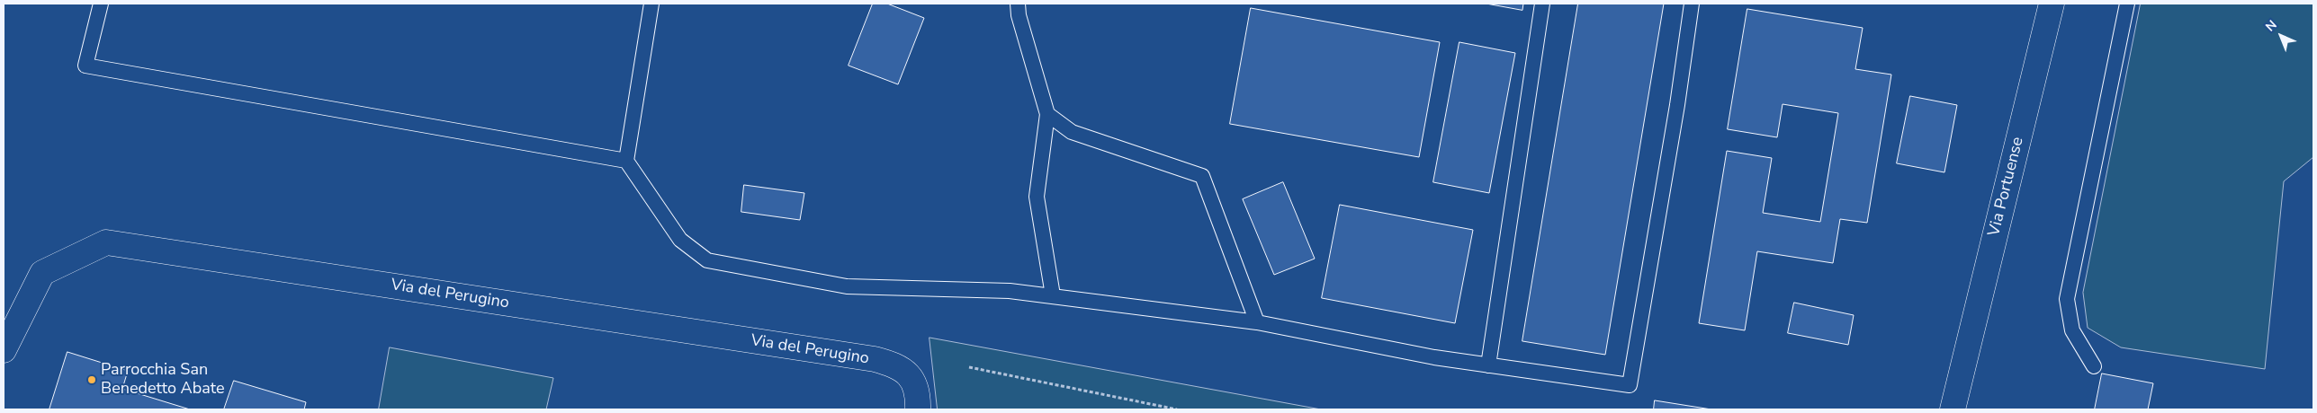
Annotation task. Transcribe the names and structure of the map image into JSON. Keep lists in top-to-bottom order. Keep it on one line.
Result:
{"streets":{"street":["Via Portuense","Via del Perugino"]},"places":["Parrocchia San Benedetto Abate"],"north":"top left"}
